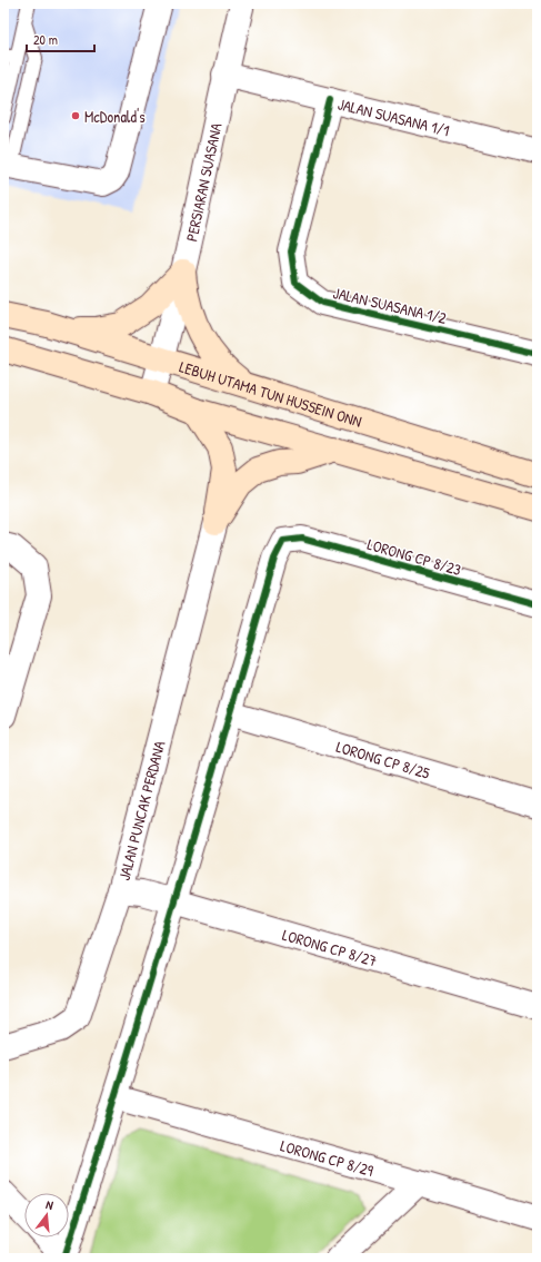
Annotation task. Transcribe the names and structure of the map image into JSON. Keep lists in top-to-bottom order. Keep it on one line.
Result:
{"streets":{"main road":["LEBUH UTAMA TUN HUSSEIN ONN"],"street":["JALAN SUASANA 1/1","PERSIARAN SUASANA","JALAN SUASANA 1/2","LORONG CP 8/23","LORONG CP 8/25","JALAN PUNCAK PERDANA","LORONG CP 8/27","LORONG CP 8/29"]},"crossings":[["JALAN SUASANA 1/1","PERSIARAN SUASANA"],["JALAN SUASANA 1/1","JALAN SUASANA 1/2"],["PERSIARAN SUASANA","LEBUH UTAMA TUN HUSSEIN ONN"],["LORONG CP 8/23","LORONG CP 8/25"],["JALAN PUNCAK PERDANA","LORONG CP 8/27"]],"places":["McDonald's"],"scale_bar":"20 m","north":"top"}
